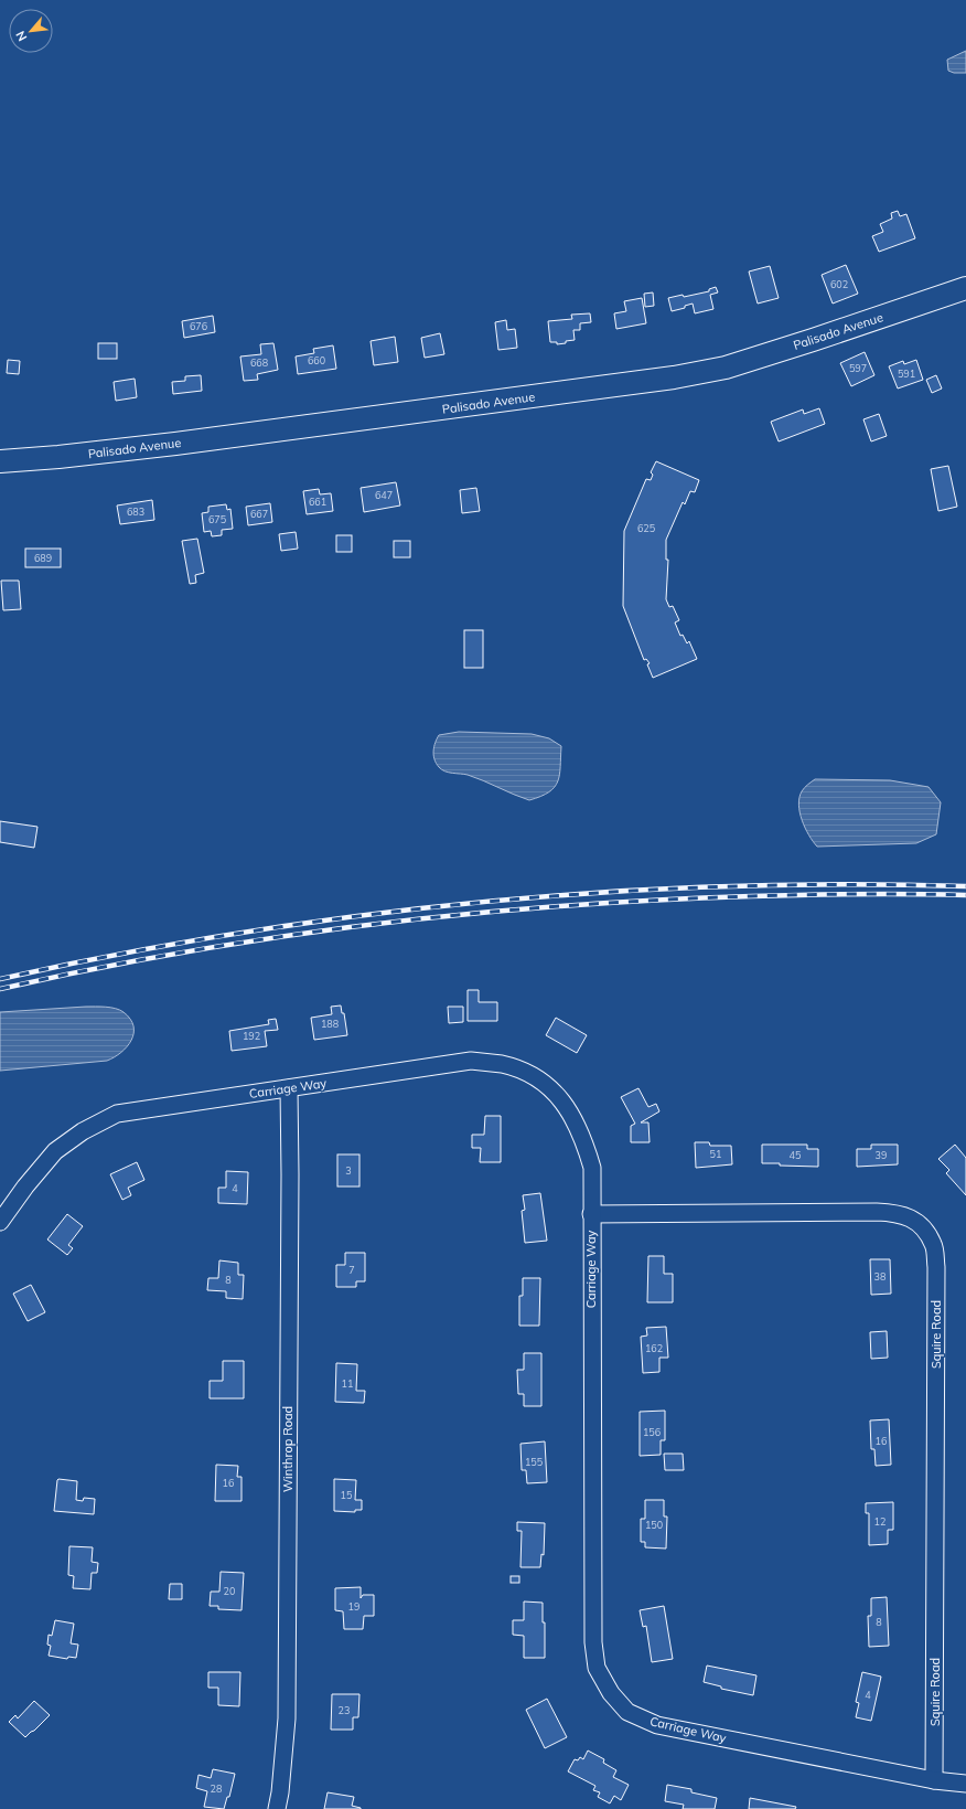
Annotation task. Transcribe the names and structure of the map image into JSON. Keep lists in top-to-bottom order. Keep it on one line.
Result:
{"streets":{"main road":["Palisado Avenue"],"street":["Carriage Way","Squire Road","Winthrop Road"]},"crossings":[["Carriage Way","Squire Road"],["Carriage Way","Winthrop Road"]],"house_numbers":["602","676","660","668","597","591","647","661","683","667","675","625","689","188","192","51","45","39","3","4","7","38","8","162","11","156","16","155","16","15","12","150","20","19","8","4","23","28"],"north":"bottom left"}
